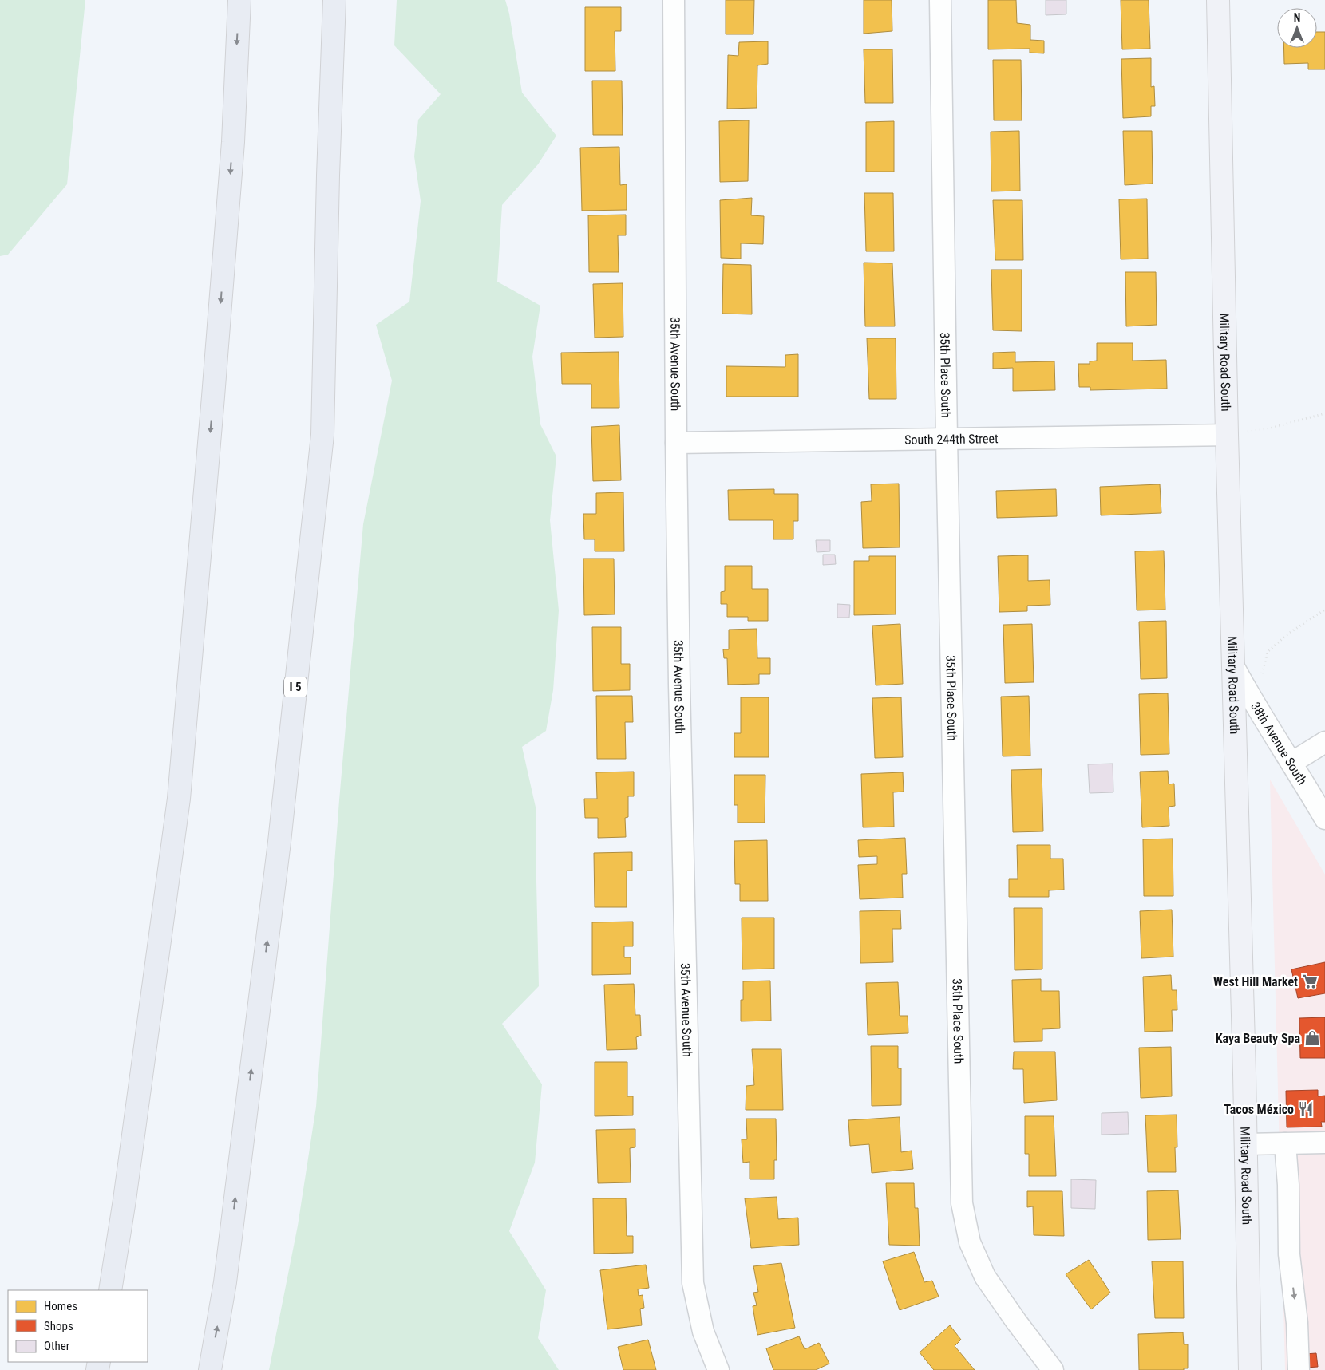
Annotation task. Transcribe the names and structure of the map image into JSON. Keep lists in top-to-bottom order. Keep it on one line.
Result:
{"streets":{"highway":["I 5"],"main road":["Military Road South"],"street":["35th Avenue South","35th Place South","South 244th Street","38th Avenue South"]},"crossings":[["Military Road South","South 244th Street"],["Military Road South","38th Avenue South"],["35th Avenue South","South 244th Street"],["35th Place South","South 244th Street"]],"places":{"supermarket":["West Hill Market"],"shop":["Kaya Beauty Spa"],"restaurant":["Tacos México"]},"legend":["Homes","Shops","Other"],"north":"top"}
